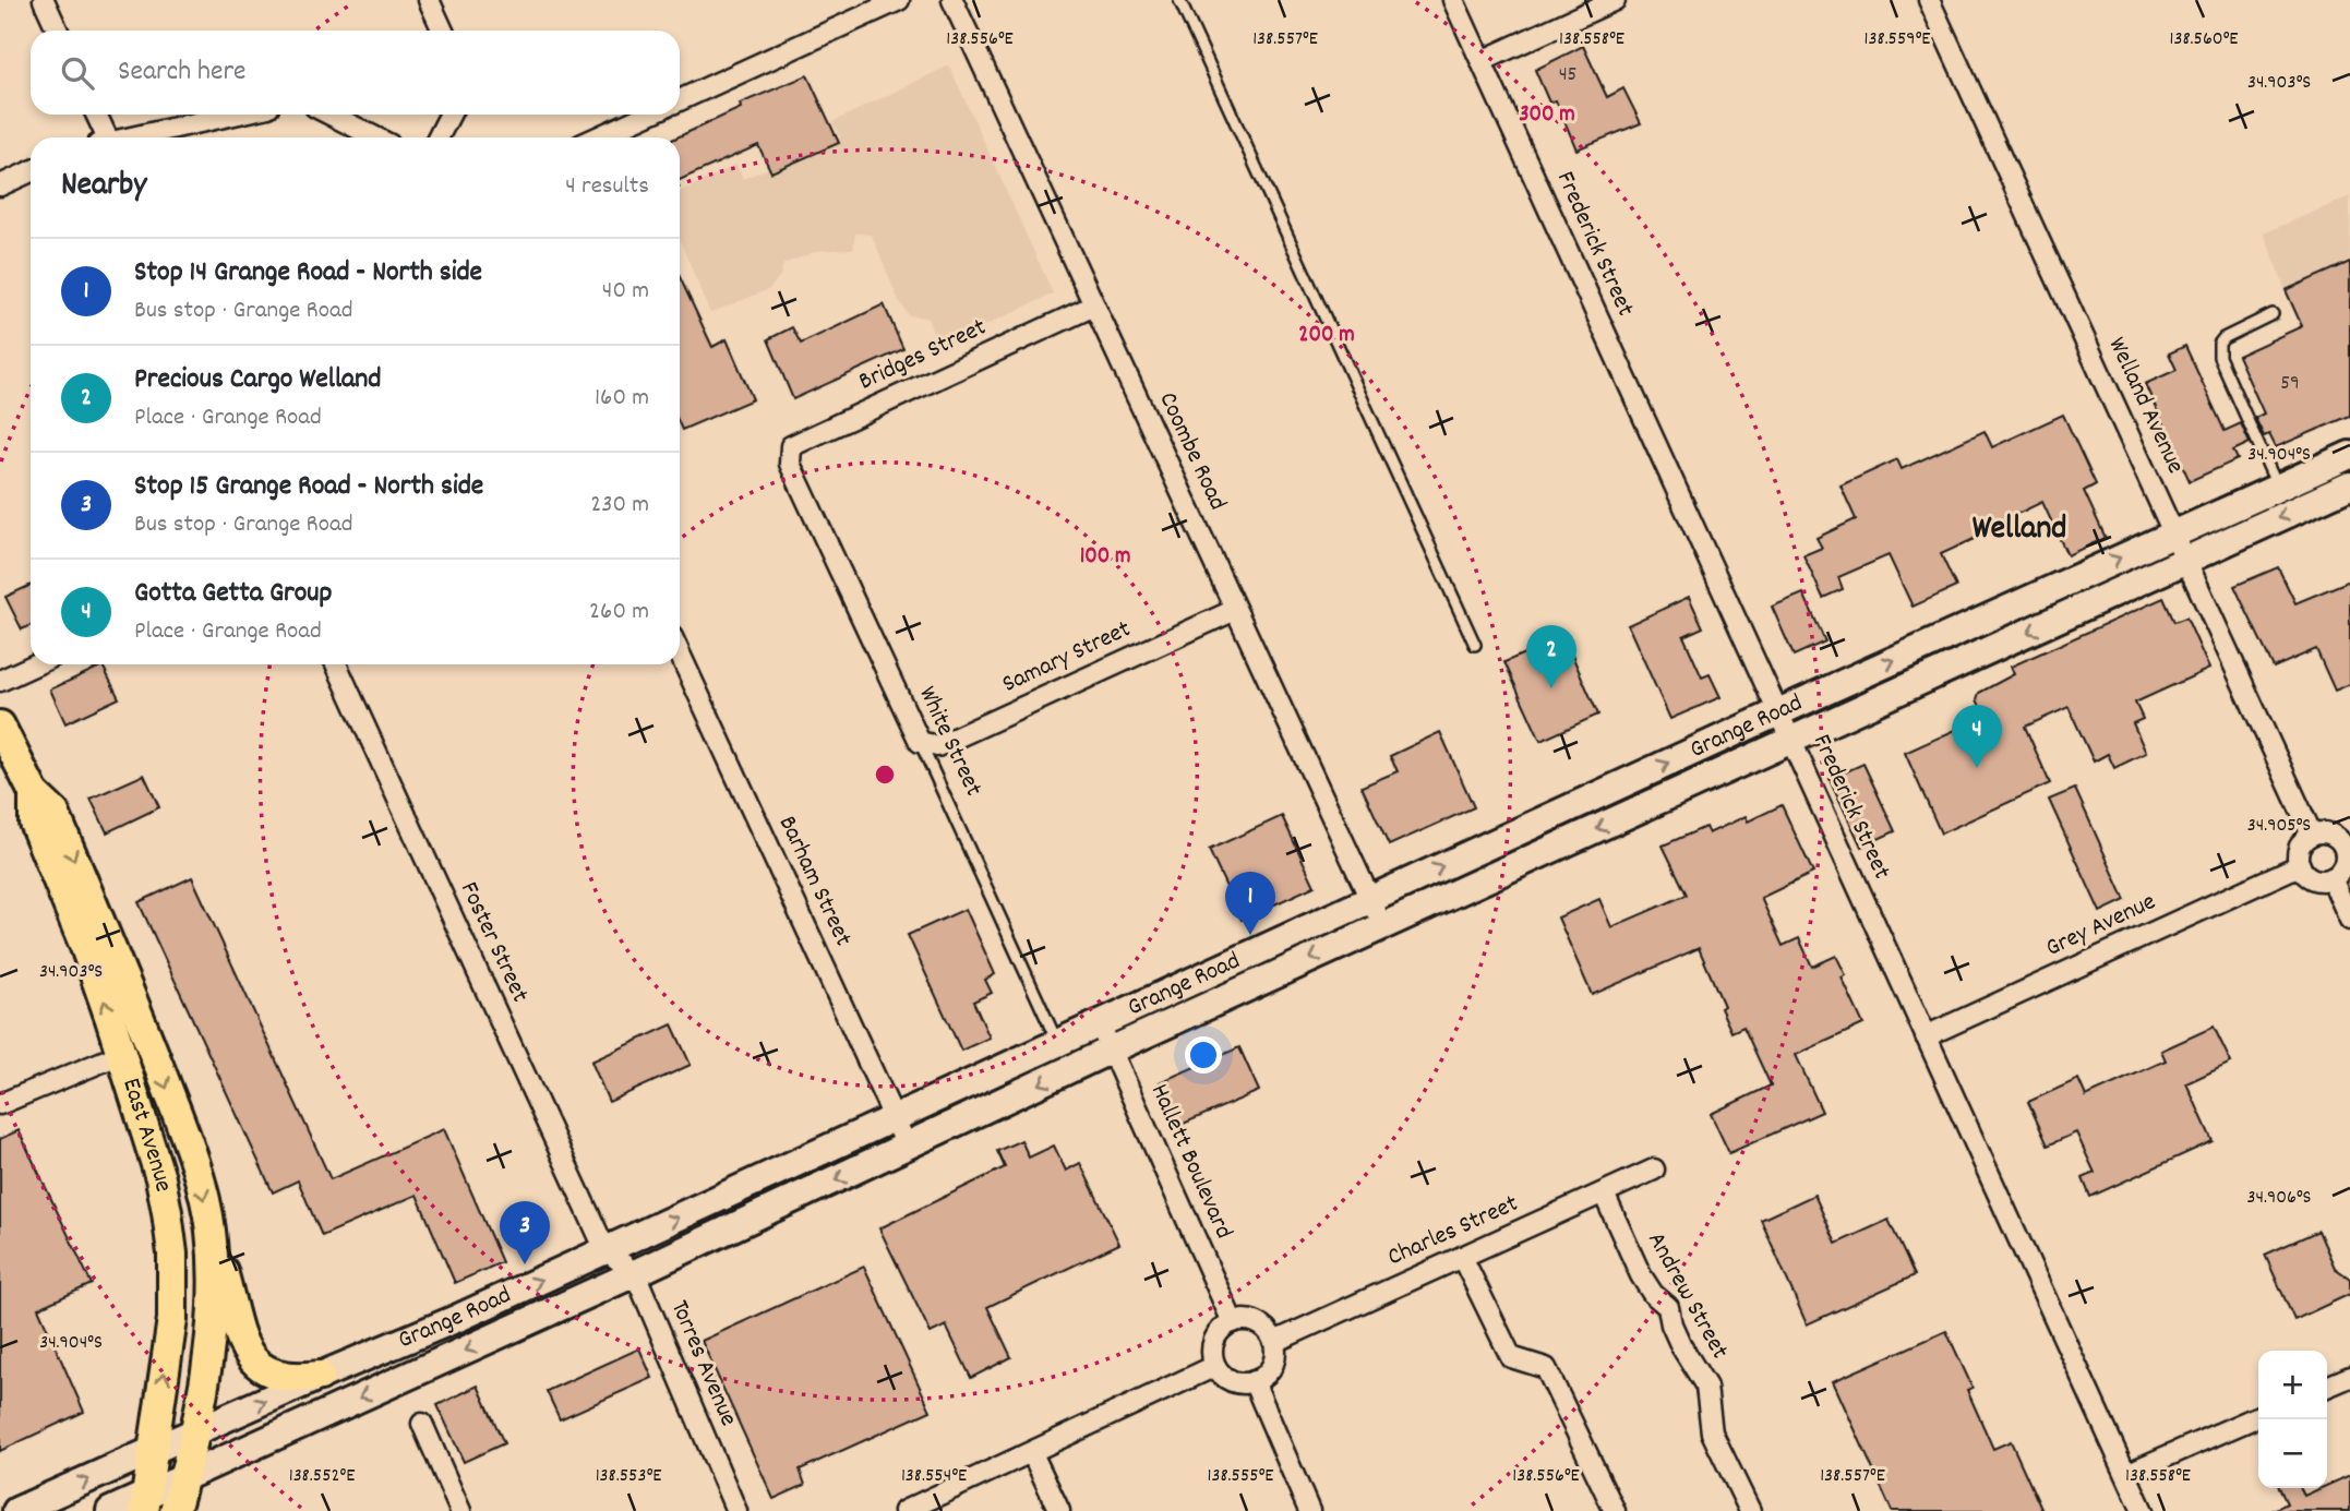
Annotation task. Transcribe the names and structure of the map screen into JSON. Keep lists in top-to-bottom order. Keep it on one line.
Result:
{"streets":{"main road":["Grange Road","East Avenue"],"street":["Frederick Street","Bridges Street","Welland Avenue","Coombe Road","Samary Street","White Street","Barham Street","Grey Avenue","Foster Street","Hallett Boulevard","Charles Street","Andrew Street","Torres Avenue"]},"crossings":[["Frederick Street","Grange Road"],["Frederick Street","Grey Avenue"],["Bridges Street","Coombe Road"],["Bridges Street","White Street"],["Welland Avenue","Grange Road"],["Welland Avenue","Grey Avenue"],["Coombe Road","Samary Street"],["Coombe Road","Grange Road"],["Samary Street","White Street"],["Grange Road","White Street"],["Grange Road","Barham Street"],["Grange Road","Foster Street"],["Grange Road","East Avenue"],["Grange Road","Hallett Boulevard"],["Grange Road","Torres Avenue"],["Foster Street","Torres Avenue"],["Hallett Boulevard","Charles Street"],["Charles Street","Andrew Street"]],"districts":["Welland"],"house_numbers":["45","59"],"page":{"search":"Search here","heading":["Nearby","4 results"],"list":[{"mark":"1","name":"Stop 14 Grange Road - North side","note":"Bus stop · Grange Road","value":"40 m"},{"mark":"2","name":"Precious Cargo Welland","note":"Place · Grange Road","value":"160 m"},{"mark":"3","name":"Stop 15 Grange Road - North side","note":"Bus stop · Grange Road","value":"230 m"},{"mark":"4","name":"Gotta Getta Group","note":"Place · Grange Road","value":"260 m"}],"pins":["2","4","1","3"],"map_buttons":["+","−"]},"coordinates":["138.556°E","138.557°E","138.558°E","138.559°E","138.560°E","34.903°S","34.904°S","34.905°S","34.906°S","138.552°E","138.553°E","138.554°E","138.555°E"],"rings":["300 m","200 m","100 m"]}
